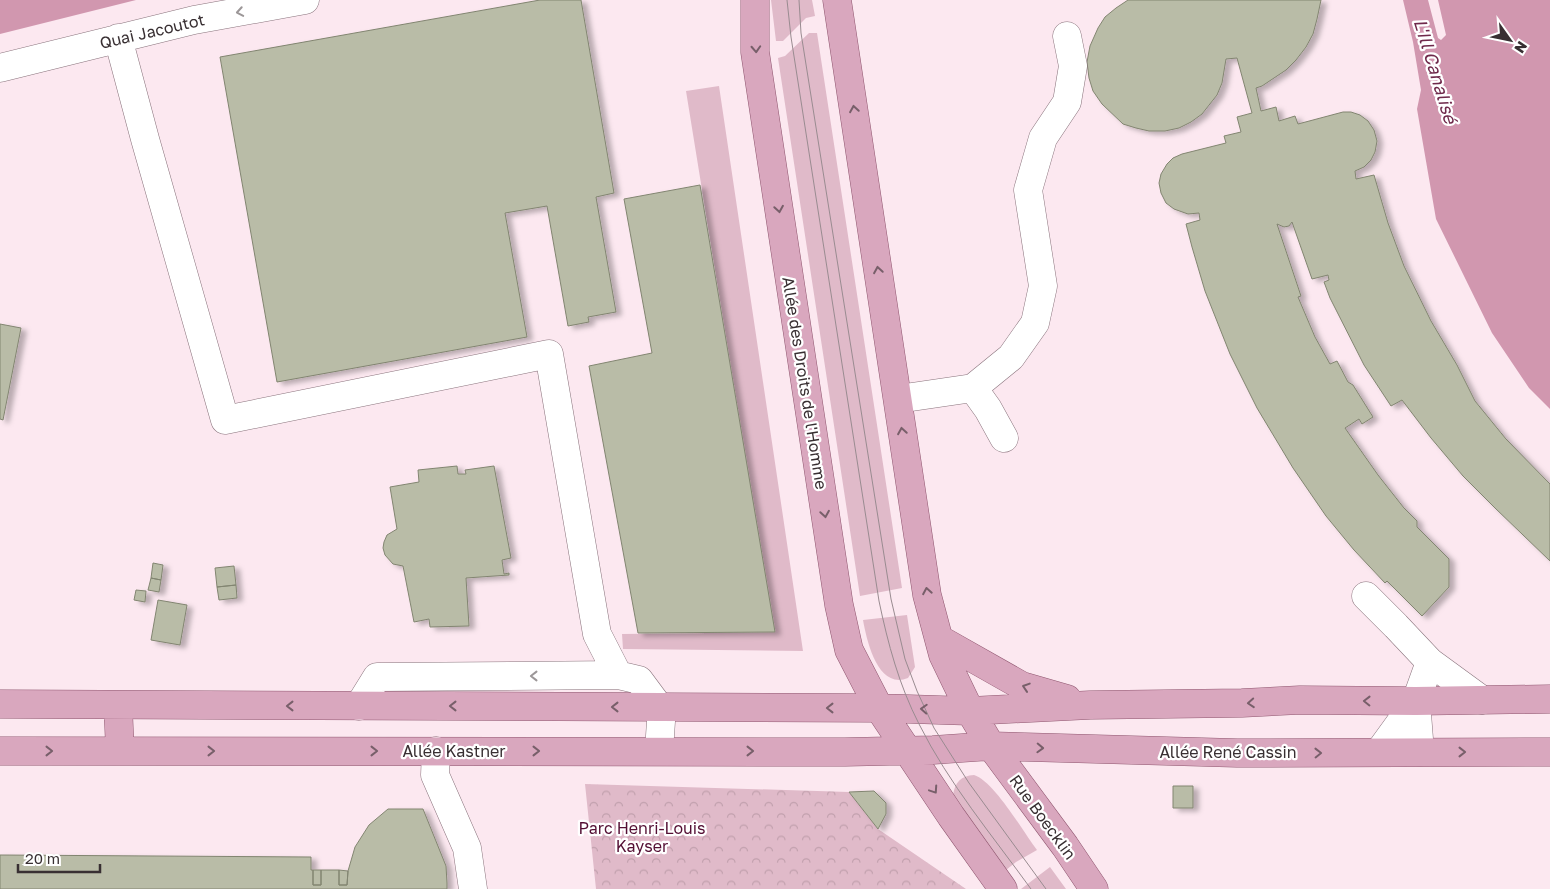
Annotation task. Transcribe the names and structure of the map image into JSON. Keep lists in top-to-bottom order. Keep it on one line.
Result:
{"streets":{"main road":["Allée des Droits de l'Homme","Allée Kastner","Allée René Cassin","Rue Boecklin"],"street":["Quai Jacoutot"]},"crossings":[["Allée des Droits de l'Homme","Allée Kastner"],["Allée des Droits de l'Homme","Allée René Cassin"],["Allée Kastner","Allée René Cassin"],["Allée René Cassin","Rue Boecklin"]],"one_way":["Quai Jacoutot"],"water":["L'Ill Canalisé"],"parks":["Parc Henri-Louis Kayser"],"scale_bar":"20 m","north":"bottom right"}
